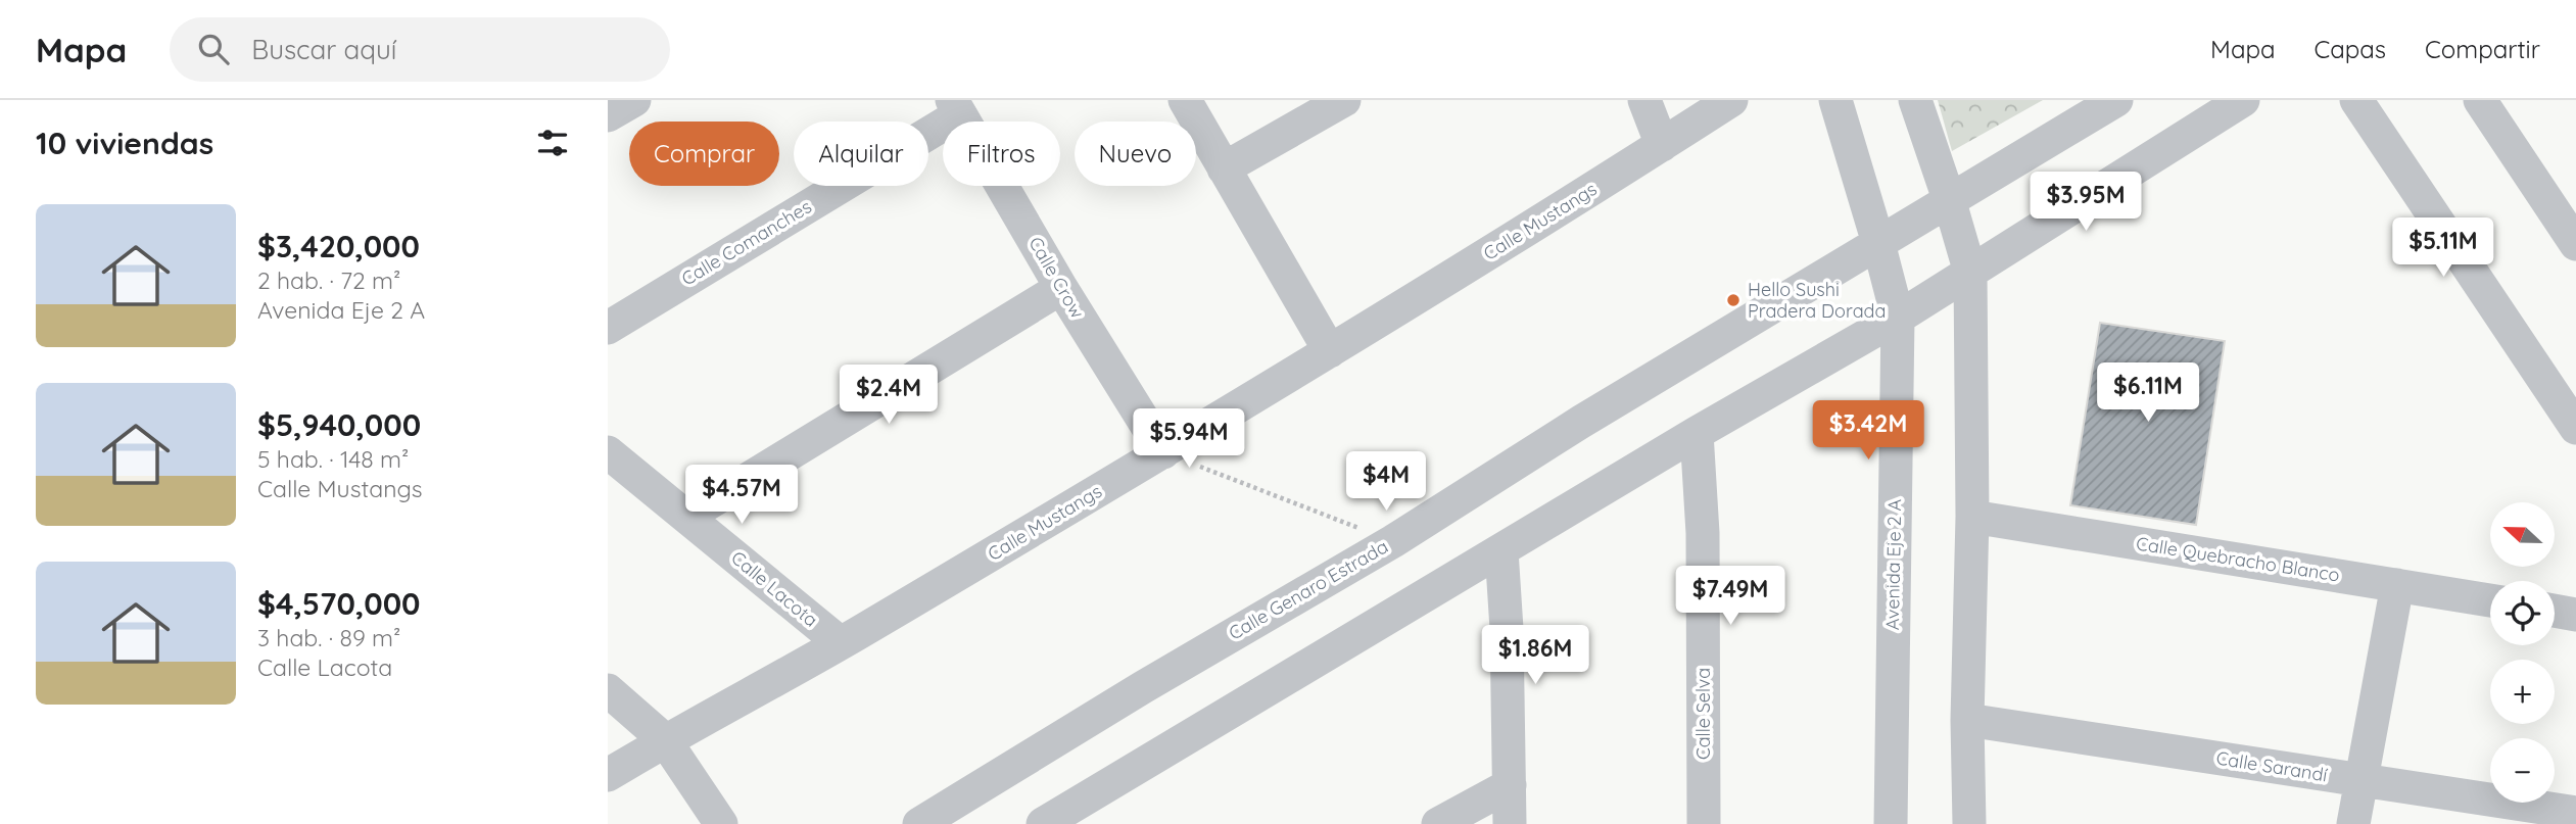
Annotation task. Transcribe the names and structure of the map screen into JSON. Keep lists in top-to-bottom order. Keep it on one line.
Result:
{"streets":{"street":["Calle Mustangs","Calle Comanches","Calle Crow","Calle Quebracho Blanco","Avenida Eje 2 A","Calle Lacota","Calle Genaro Estrada","Calle Selva","Calle Sarandí"]},"crossings":[["Calle Mustangs","Calle Crow"],["Calle Mustangs","Calle Lacota"],["Calle Comanches","Calle Crow"],["Avenida Eje 2 A","Calle Genaro Estrada"]],"places":["Hello Sushi Pradera Dorada"],"north":"left","page":{"header":"Mapa","search":"Buscar aquí","nav":["Mapa","Capas","Compartir"],"heading":"10 viviendas","chip":["Comprar","Alquilar","Filtros","Nuevo"],"price":["$3.95M","$5.11M","$6.11M","$2.4M","$3.42M","$5.94M","$4M","$4.57M","$7.49M","$1.86M"],"list":[{"name":"$3,420,000","note":"2 hab. · 72 m² · Avenida Eje 2 A"},{"name":"$5,940,000","note":"5 hab. · 148 m² · Calle Mustangs"},{"name":"$4,570,000","note":"3 hab. · 89 m² · Calle Lacota"}],"map_buttons":["+","−"]}}
